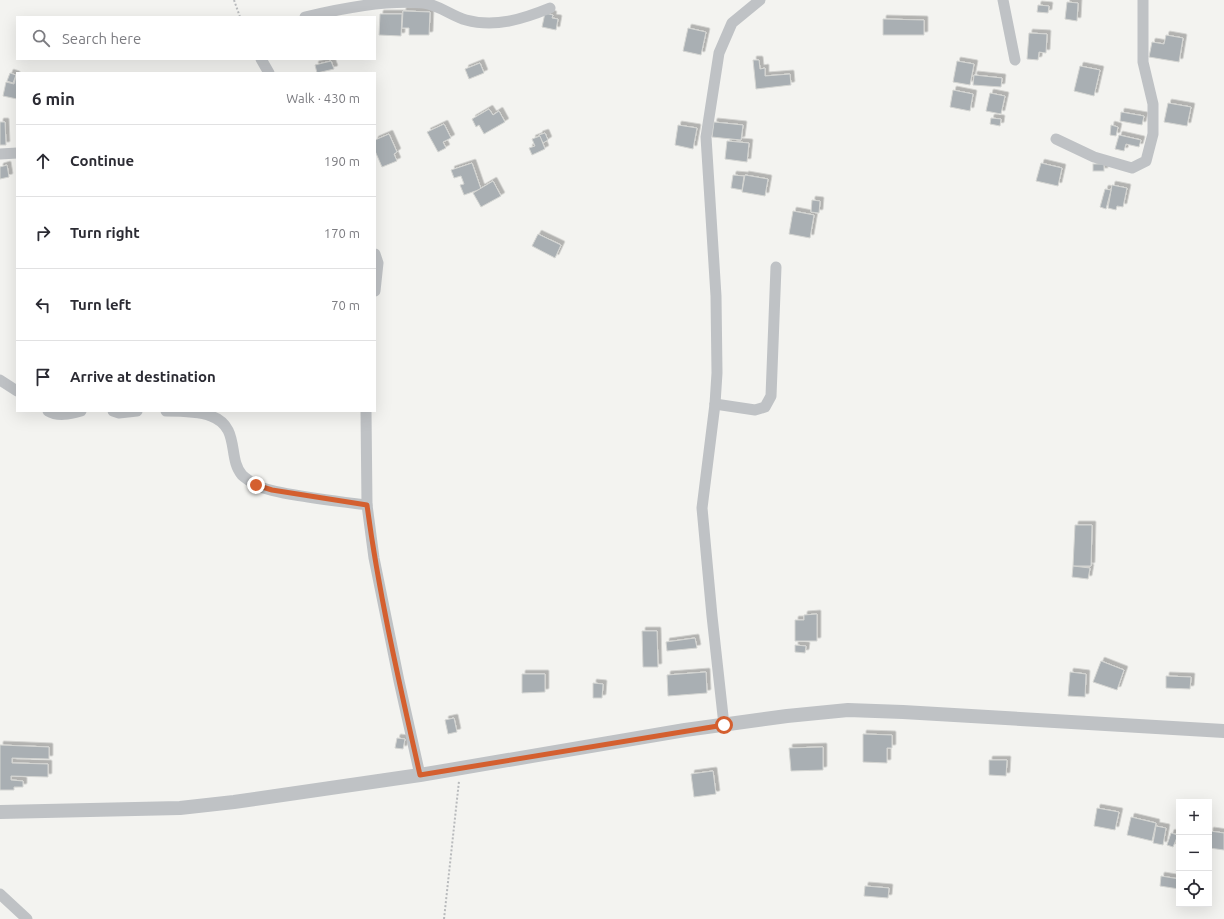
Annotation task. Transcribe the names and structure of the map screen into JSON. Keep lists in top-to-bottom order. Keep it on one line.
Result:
{"page":{"search":"Search here","heading":["6 min","Walk · 430 m"],"list":[["Continue","190 m"],["Turn right","170 m"],["Turn left","70 m"],"Arrive at destination"],"map_buttons":["+","−"]}}
